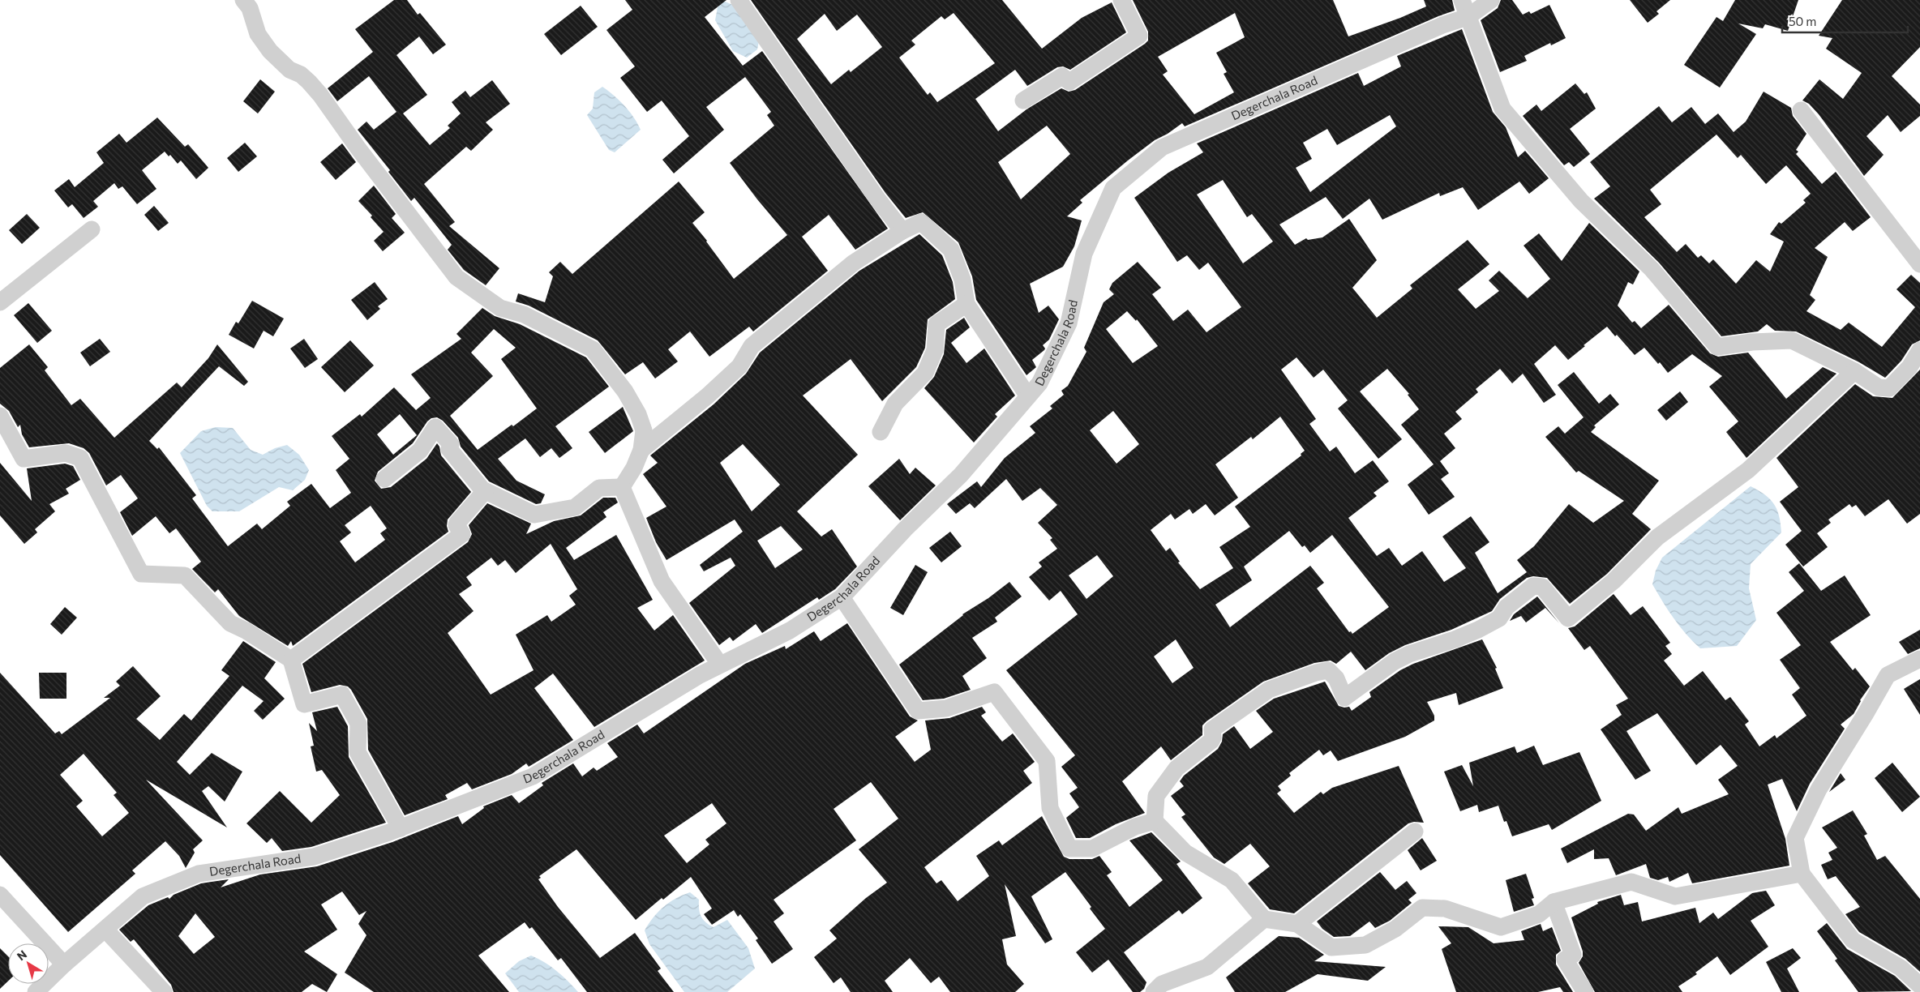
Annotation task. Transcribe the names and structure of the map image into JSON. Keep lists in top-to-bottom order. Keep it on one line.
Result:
{"streets":{"street":["Degerchala Road"]},"scale_bar":"50 m","north":"top left"}
